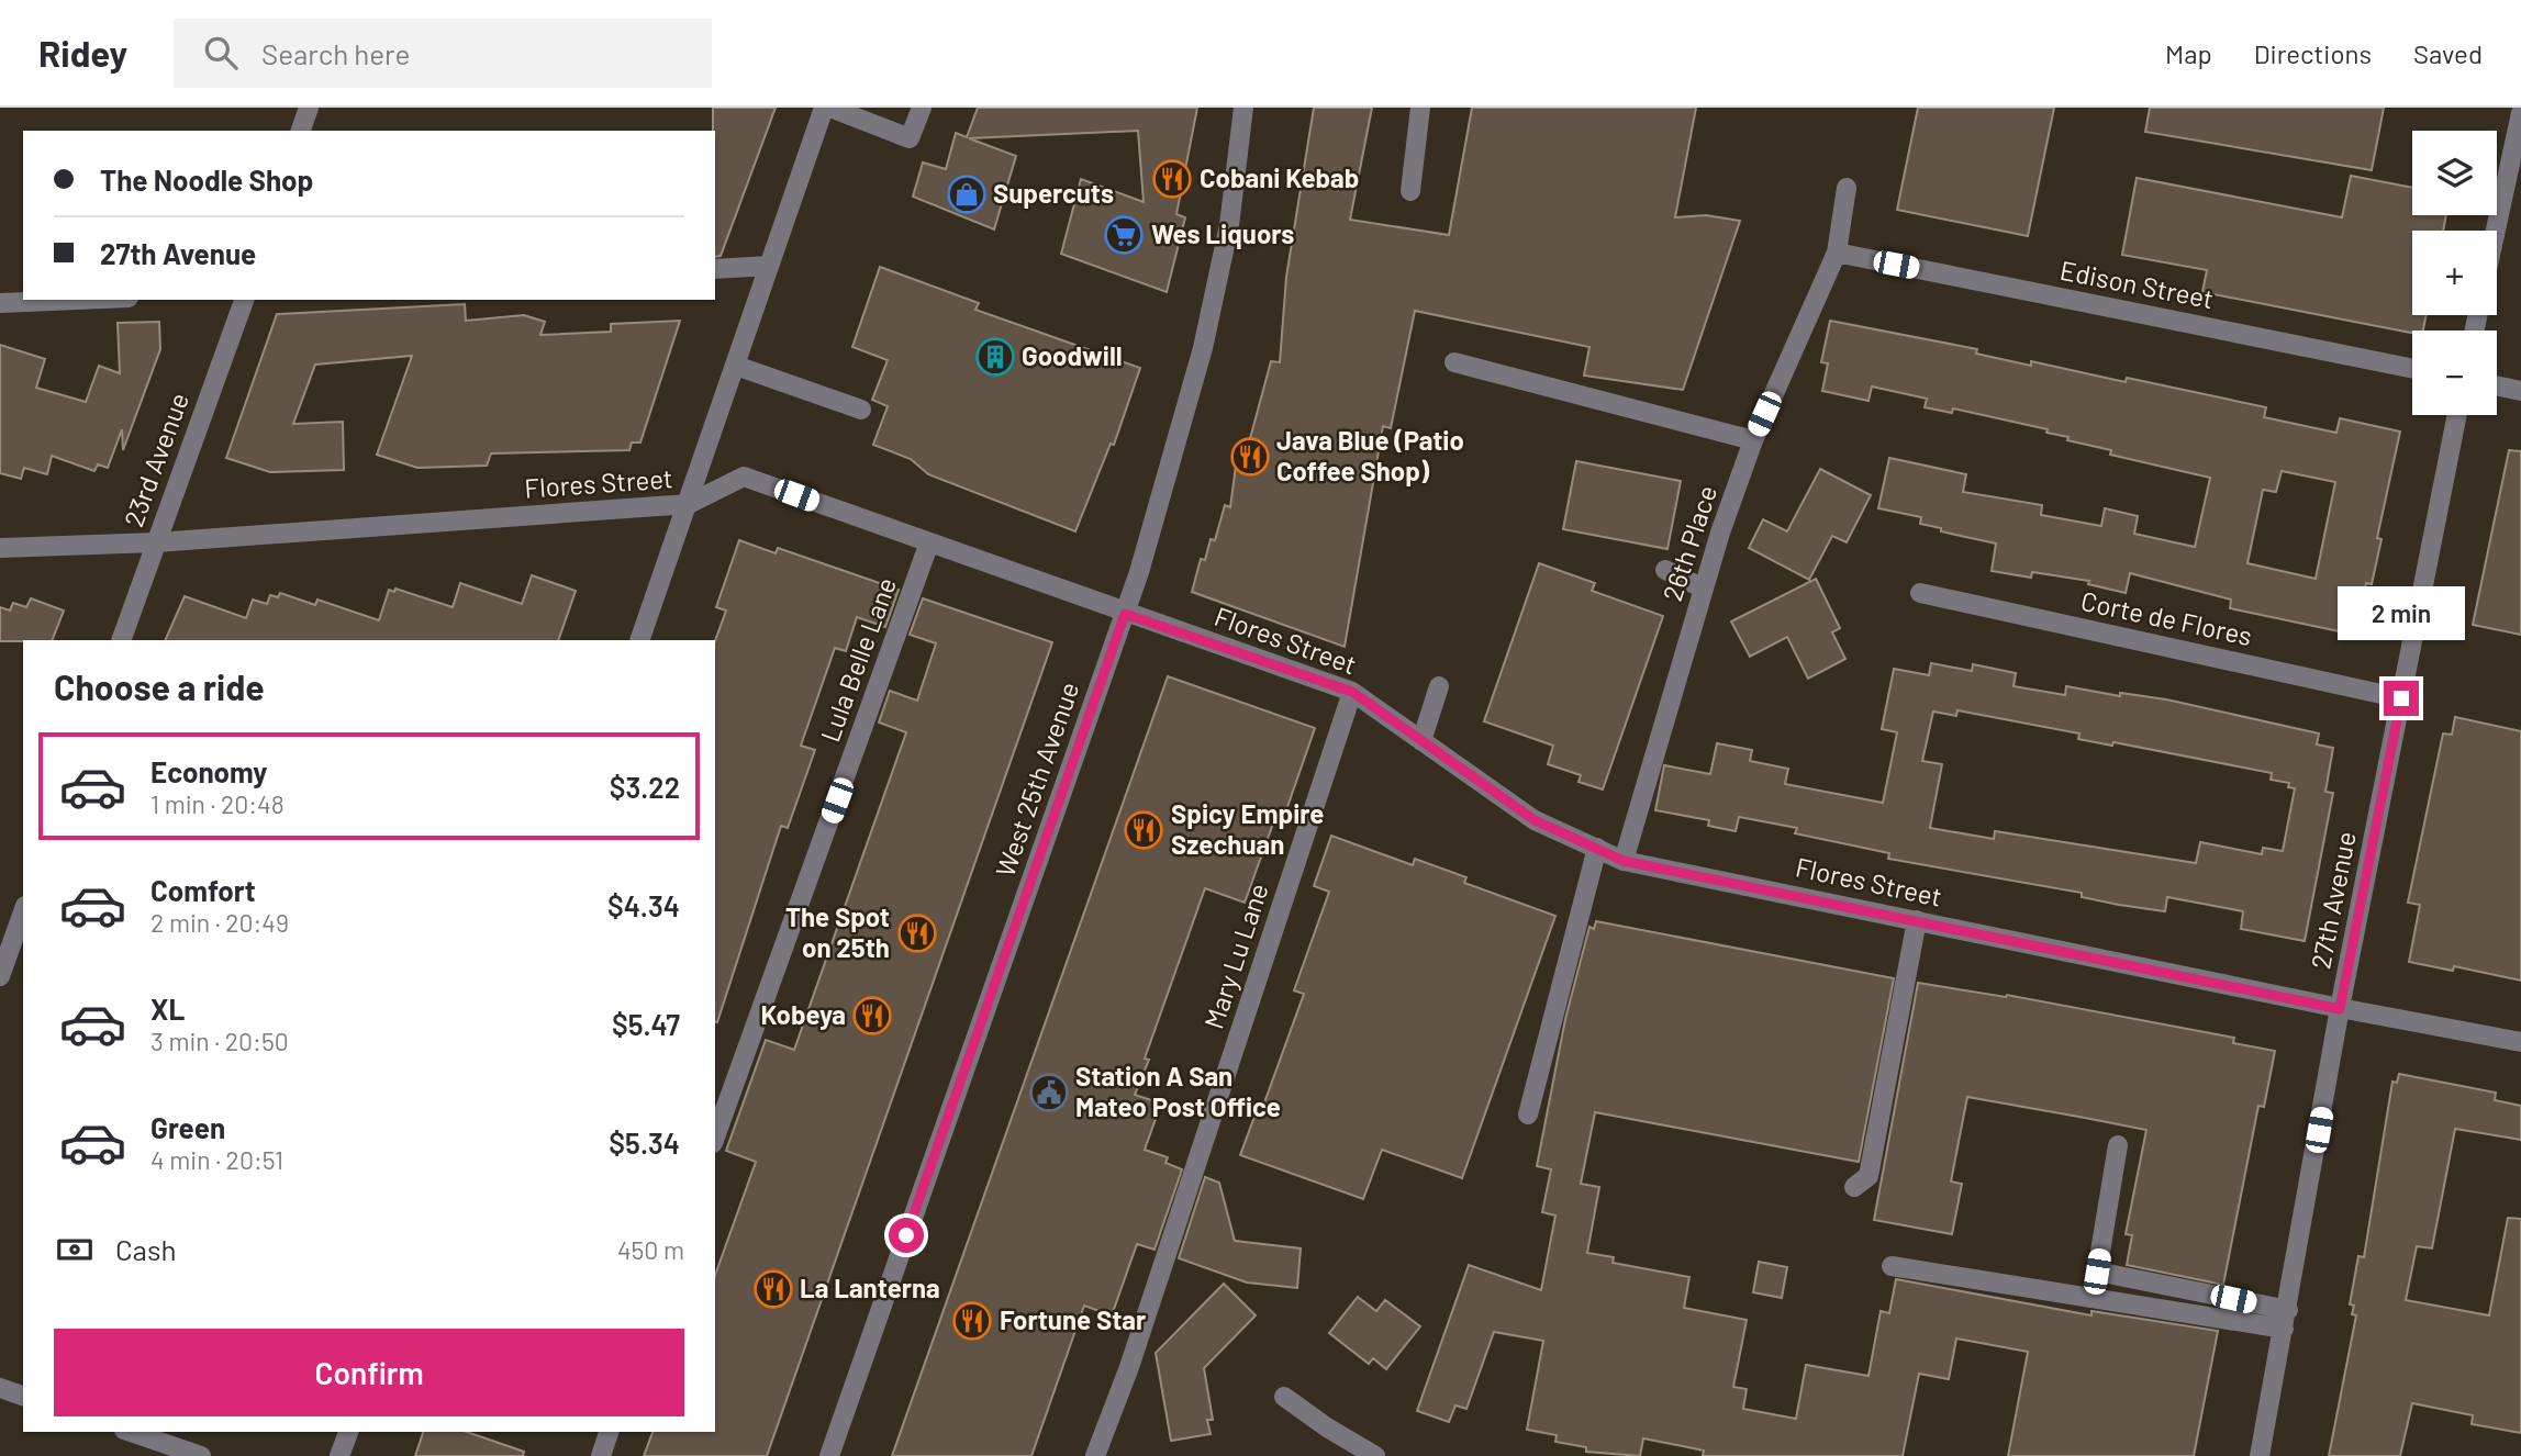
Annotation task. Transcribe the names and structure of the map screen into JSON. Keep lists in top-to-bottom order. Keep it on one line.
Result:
{"streets":{"street":["Edison Street","23rd Avenue","Flores Street","26th Place","Corte de Flores","Lula Belle Lane","West 25th Avenue","27th Avenue","Mary Lu Lane"]},"crossings":[["Edison Street","26th Place"],["23rd Avenue","Flores Street"],["Flores Street","26th Place"],["Flores Street","Lula Belle Lane"],["Flores Street","West 25th Avenue"],["Flores Street","27th Avenue"],["Flores Street","Mary Lu Lane"],["Corte de Flores","27th Avenue"]],"places":{"restaurant":["Cobani Kebab","Java Blue (Patio Coffee Shop)","Spicy Empire Szechuan","The Spot on 25th","Kobeya","La Lanterna","Fortune Star"],"shop":["Supercuts"],"supermarket":["Wes Liquors"],"building":["Goodwill"],"public building":["Station A San Mateo Post Office"]},"page":{"header":"Ridey","search":"Search here","nav":["Map","Directions","Saved"],"map_buttons":["+","−"],"banner":["The Noodle Shop","27th Avenue"],"bubble":"2 min","heading":"Choose a ride","list":[{"name":"Economy","note":"1 min · 20:48","value":"$3.22"},{"name":"Comfort","note":"2 min · 20:49","value":"$4.34"},{"name":"XL","note":"3 min · 20:50","value":"$5.47"},{"name":"Green","note":"4 min · 20:51","value":"$5.34"}],"pay":["Cash","450 m"],"buttons":"Confirm"}}
